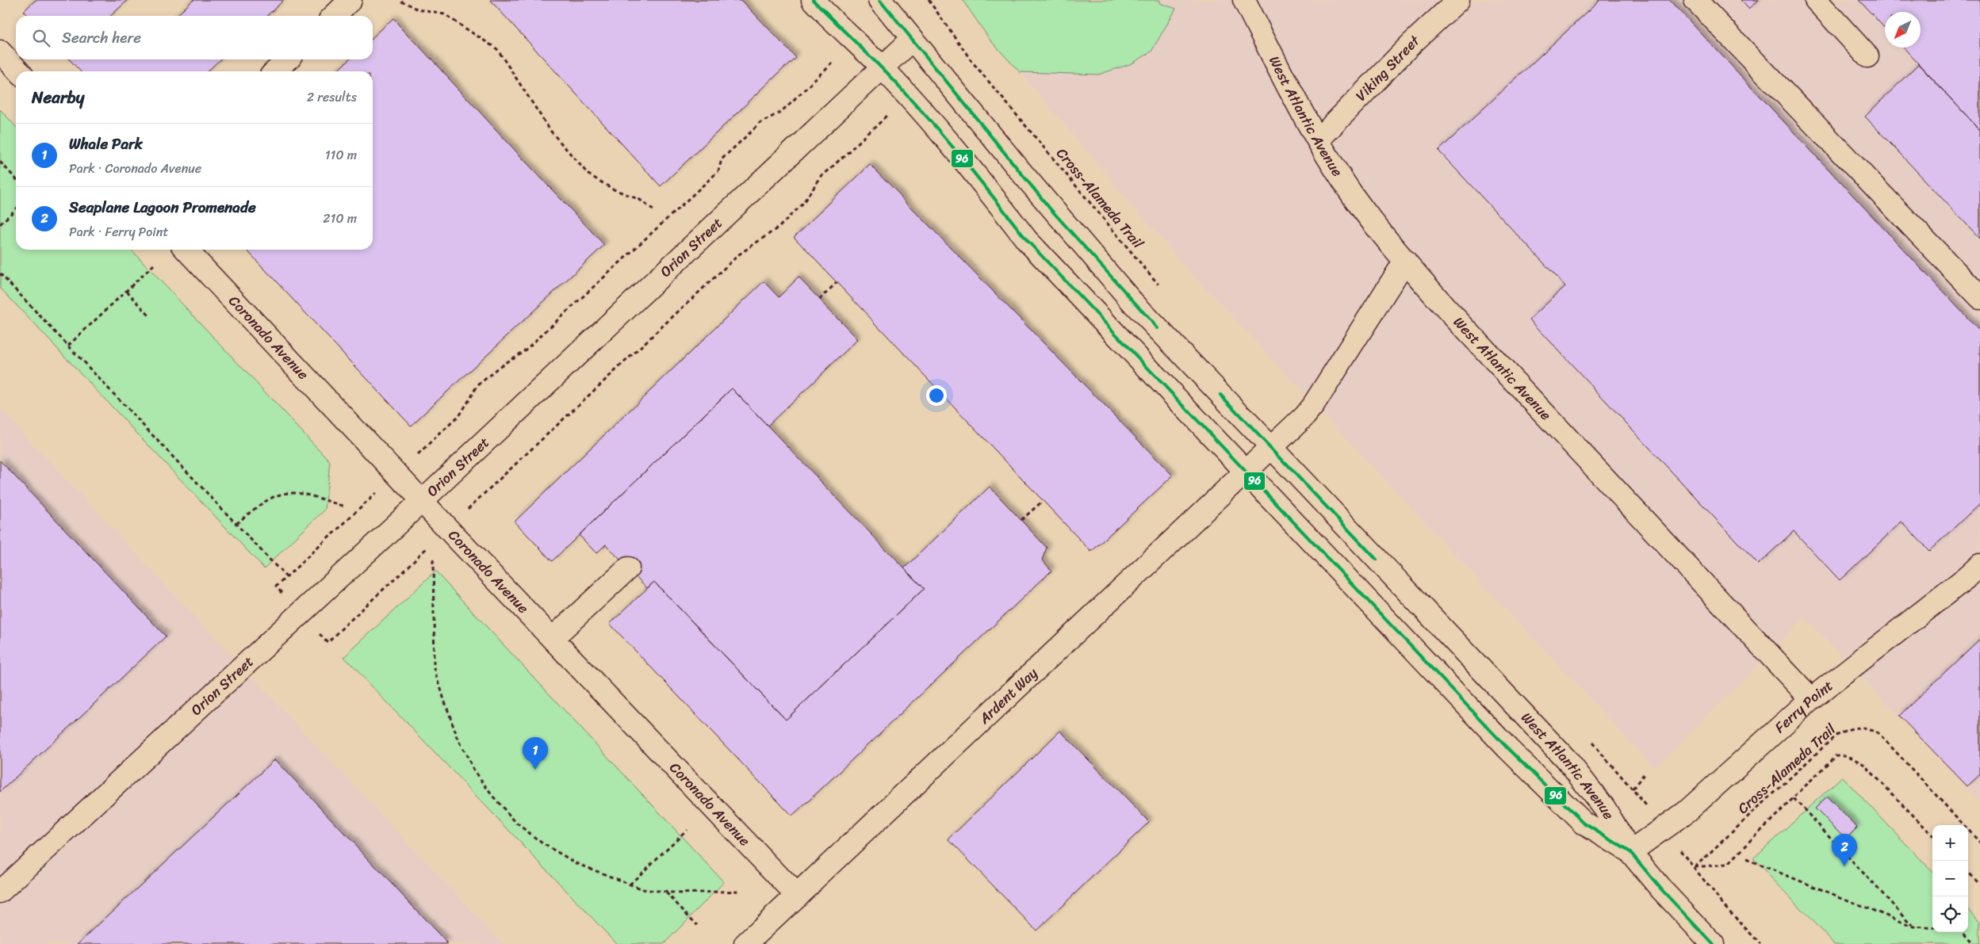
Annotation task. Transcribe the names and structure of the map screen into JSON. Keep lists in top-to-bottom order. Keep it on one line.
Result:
{"streets":{"street":["Viking Street","West Atlantic Avenue","Orion Street","Coronado Avenue","Ardent Way","Ferry Point"],"path":["Cross-Alameda Trail"]},"crossings":[["Viking Street","West Atlantic Avenue"],["West Atlantic Avenue","Orion Street"],["West Atlantic Avenue","Ardent Way"],["West Atlantic Avenue","Ferry Point"],["Orion Street","Coronado Avenue"],["Coronado Avenue","Ardent Way"]],"lines":["transit line 96"],"north":"bottom left","page":{"search":"Search here","heading":["Nearby","2 results"],"list":[{"mark":"1","name":"Whale Park","note":"Park · Coronado Avenue","value":"110 m"},{"mark":"2","name":"Seaplane Lagoon Promenade","note":"Park · Ferry Point","value":"210 m"}],"pins":["1","2"],"map_buttons":["+","−"]}}
